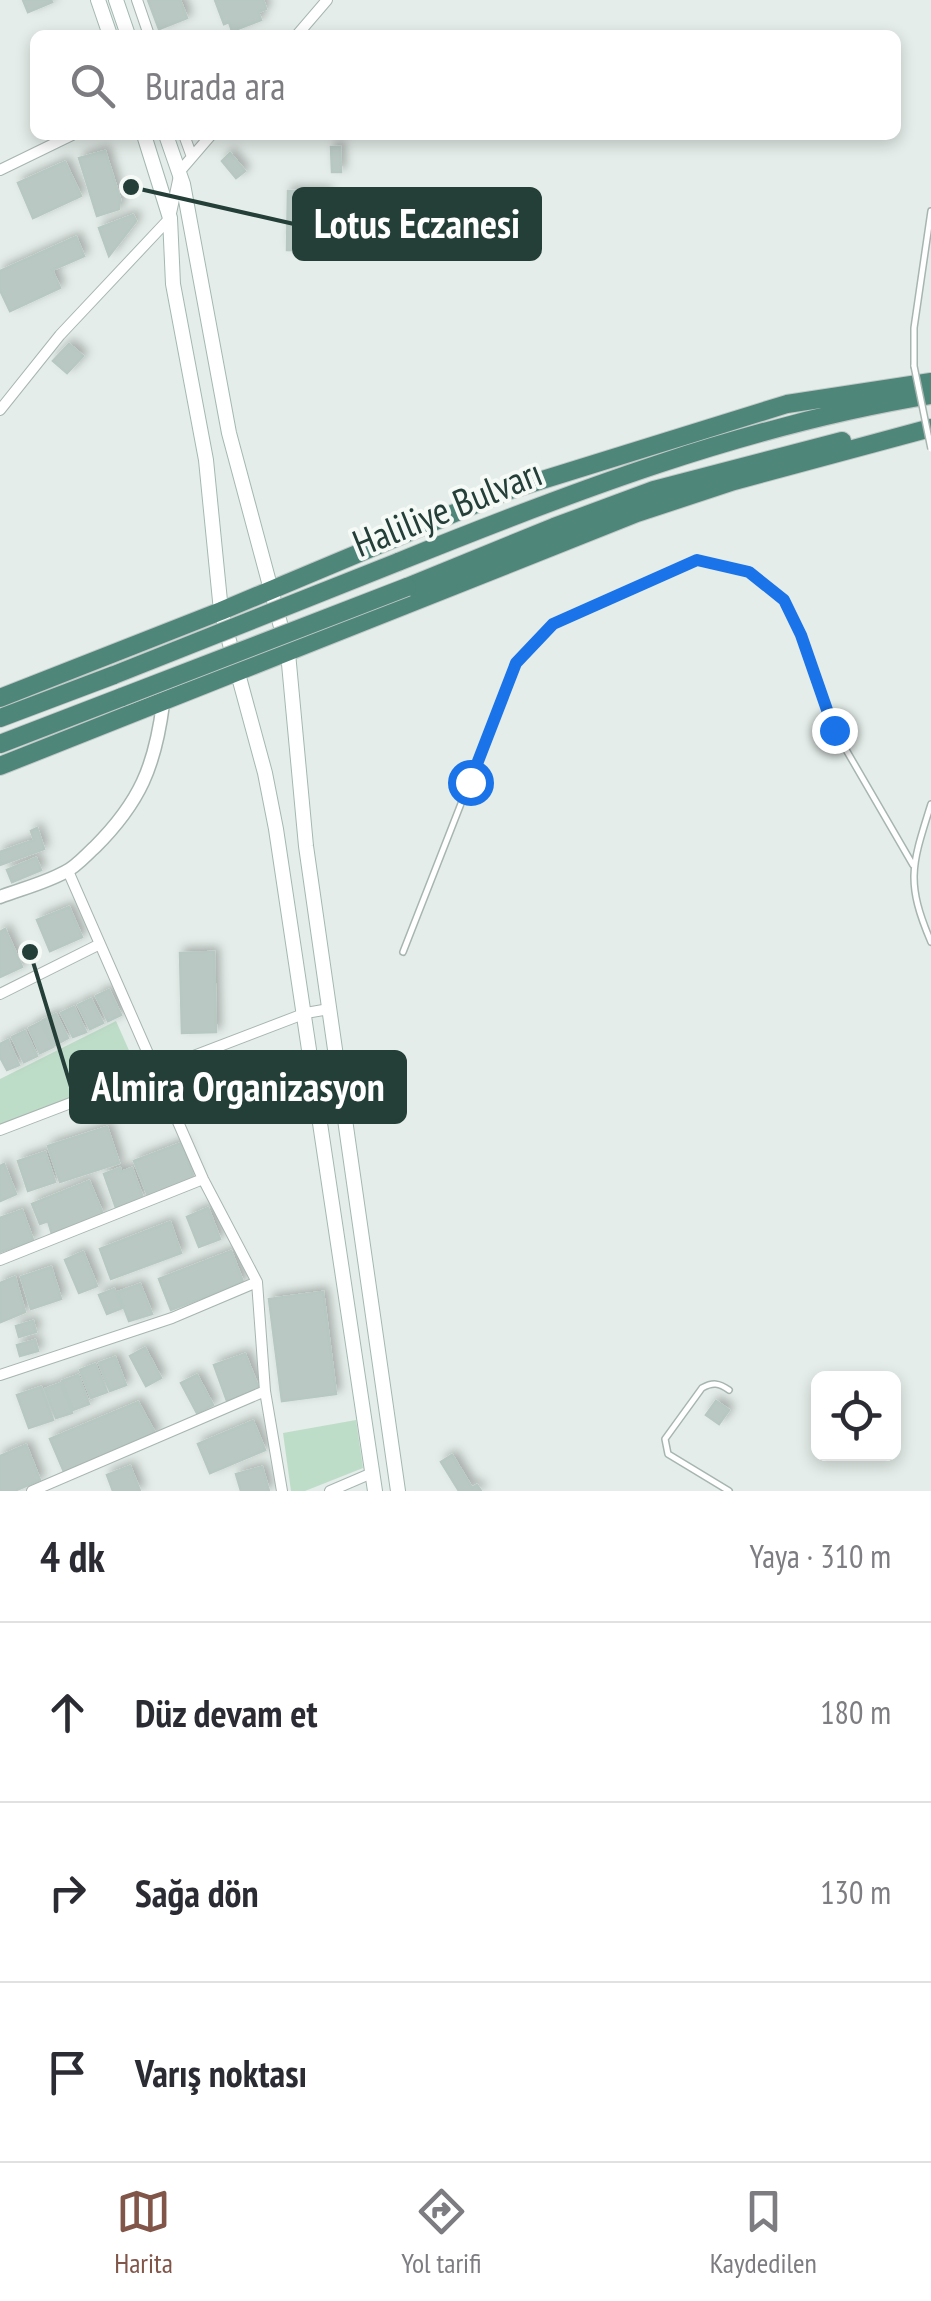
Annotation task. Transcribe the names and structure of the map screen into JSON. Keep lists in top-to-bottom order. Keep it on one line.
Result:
{"streets":{"highway":["Haliliye Bulvarı"]},"places":["Lotus Eczanesi","Almira Organizasyon"],"page":{"search":"Burada ara","heading":["4 dk","Yaya · 310 m"],"list":[["Düz devam et","180 m"],["Sağa dön","130 m"],"Varış noktası"],"nav":["Harita","Yol tarifi","Kaydedilen"]}}
